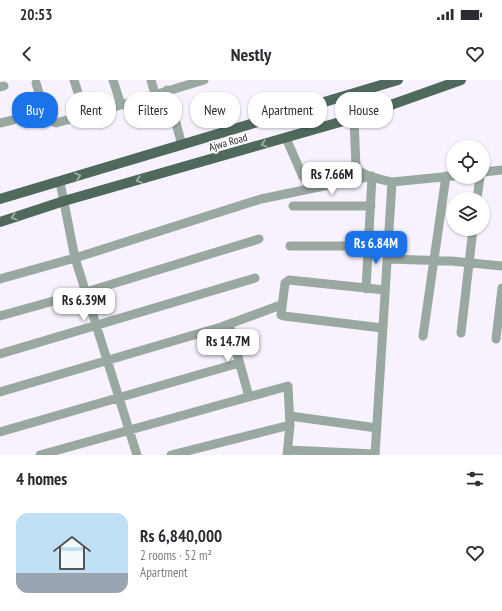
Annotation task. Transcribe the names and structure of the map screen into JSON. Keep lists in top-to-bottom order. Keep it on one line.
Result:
{"streets":{"main road":["Ajwa Road"]},"page":{"status":"20:53","header":"Nestly","chip":["Buy","Rent","Filters","New","Apartment","House"],"price":["Rs 7.66M","Rs 6.84M","Rs 6.39M","Rs 14.7M"],"heading":"4 homes","list":[{"name":"Rs 6,840,000","note":"2 rooms · 52 m² · Apartment"}]}}
